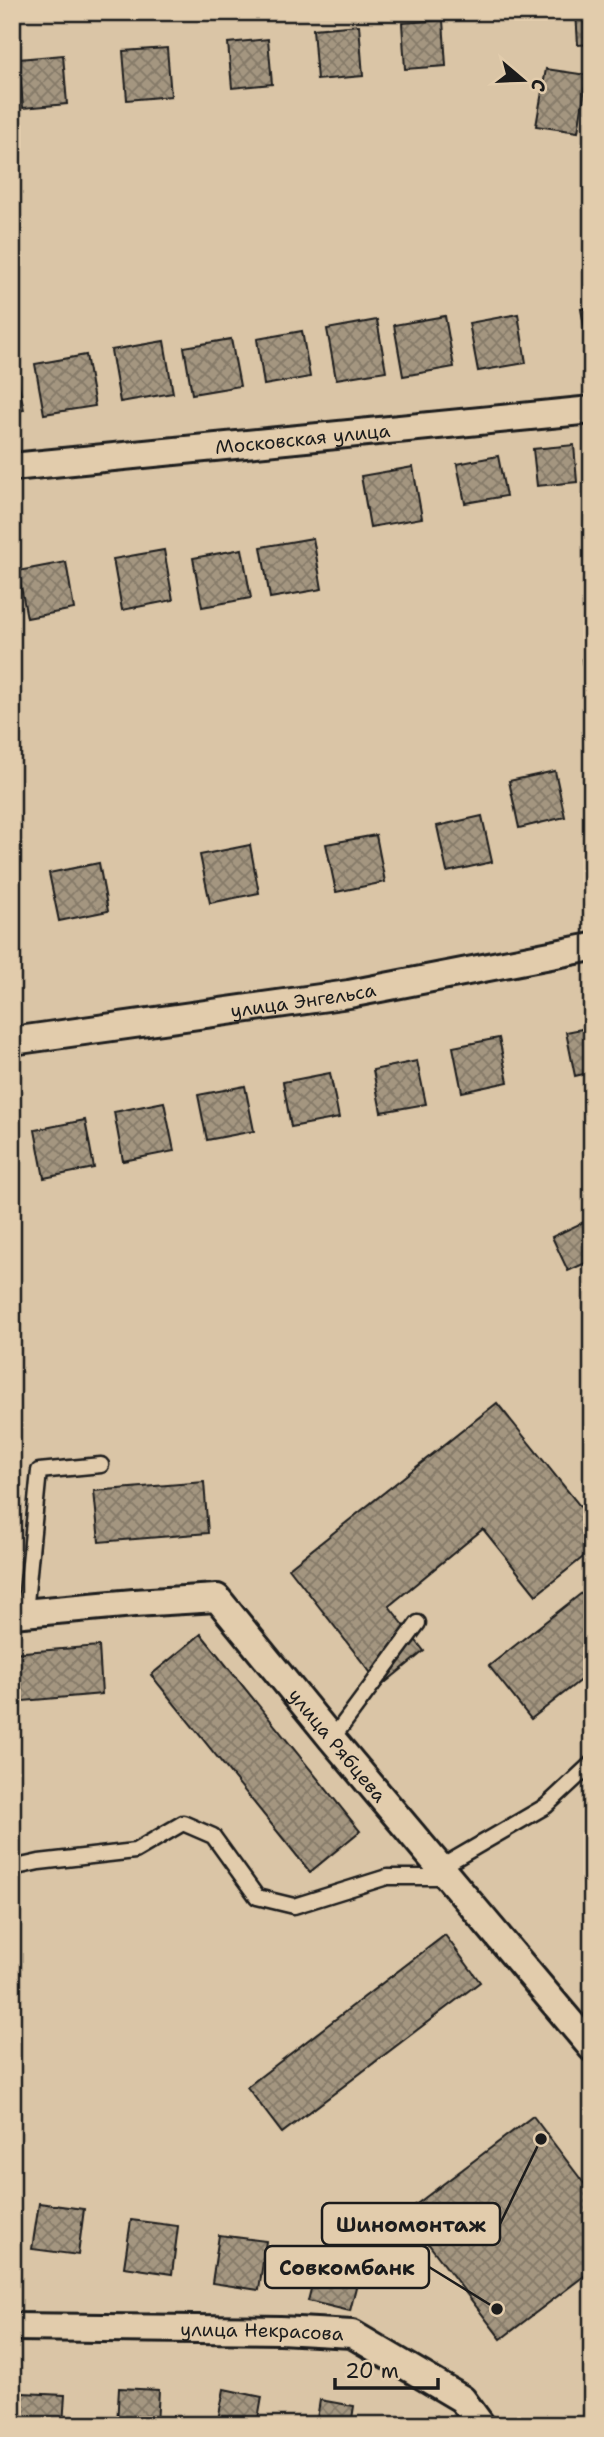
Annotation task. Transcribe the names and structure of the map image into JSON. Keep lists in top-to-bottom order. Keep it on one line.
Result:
{"streets":{"street":["Московская улица","улица Энгельса","улица Рябцева","улица Некрасова"]},"places":["Шиномонтаж","Совкомбанк"],"scale_bar":"20 m","north":"right"}
